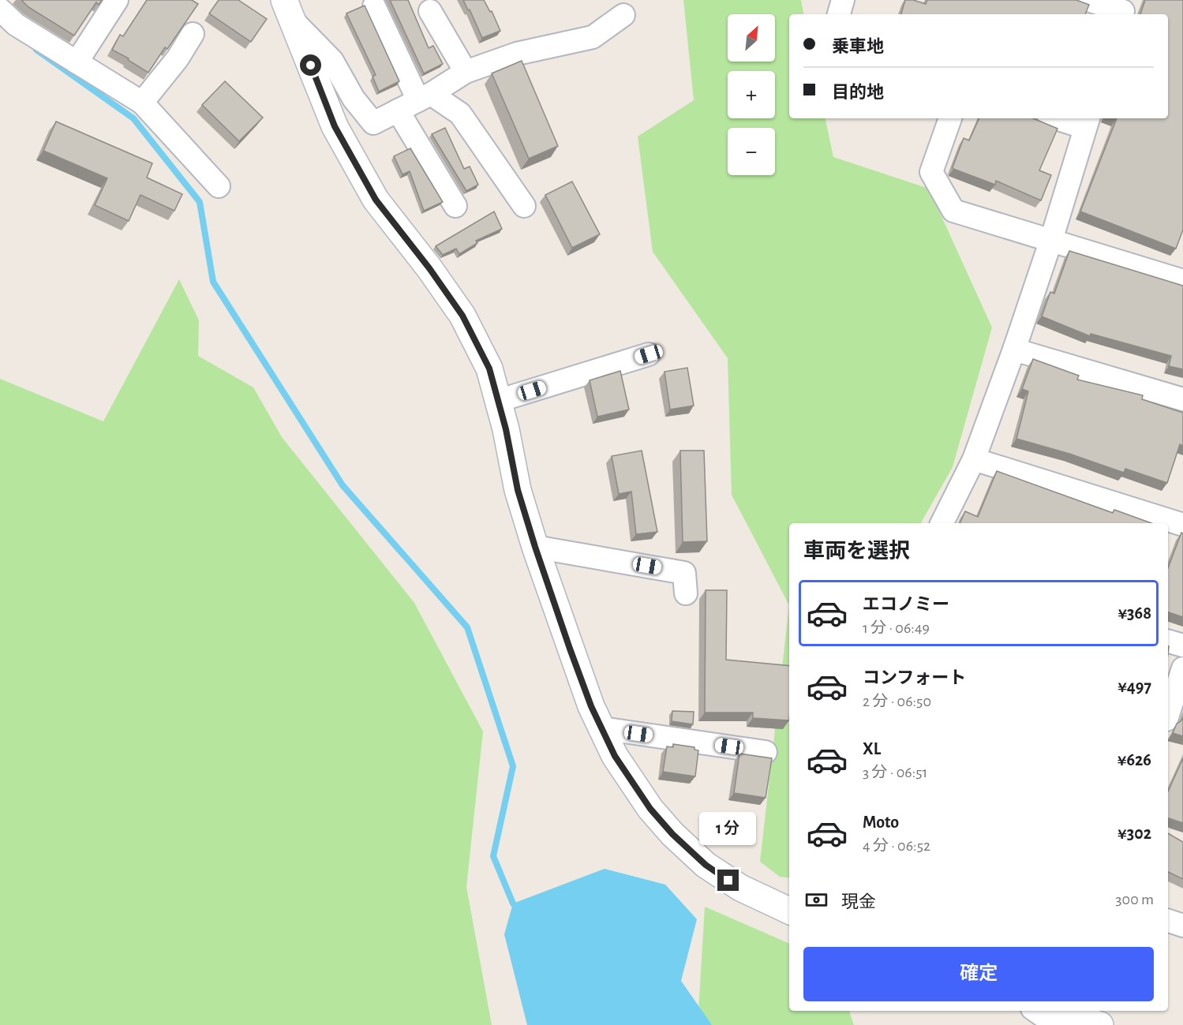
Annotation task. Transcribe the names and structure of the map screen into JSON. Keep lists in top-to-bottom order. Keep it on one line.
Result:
{"north":"top right","page":{"map_buttons":["+","−"],"banner":["乗車地","目的地"],"heading":"車両を選択","list":[{"name":"エコノミー","note":"1 分 · 06:49","value":"¥368"},{"name":"コンフォート","note":"2 分 · 06:50","value":"¥497"},{"name":"XL","note":"3 分 · 06:51","value":"¥626"},{"name":"Moto","note":"4 分 · 06:52","value":"¥302"}],"bubble":"1 分","pay":["現金","300 m"],"buttons":"確定"}}
